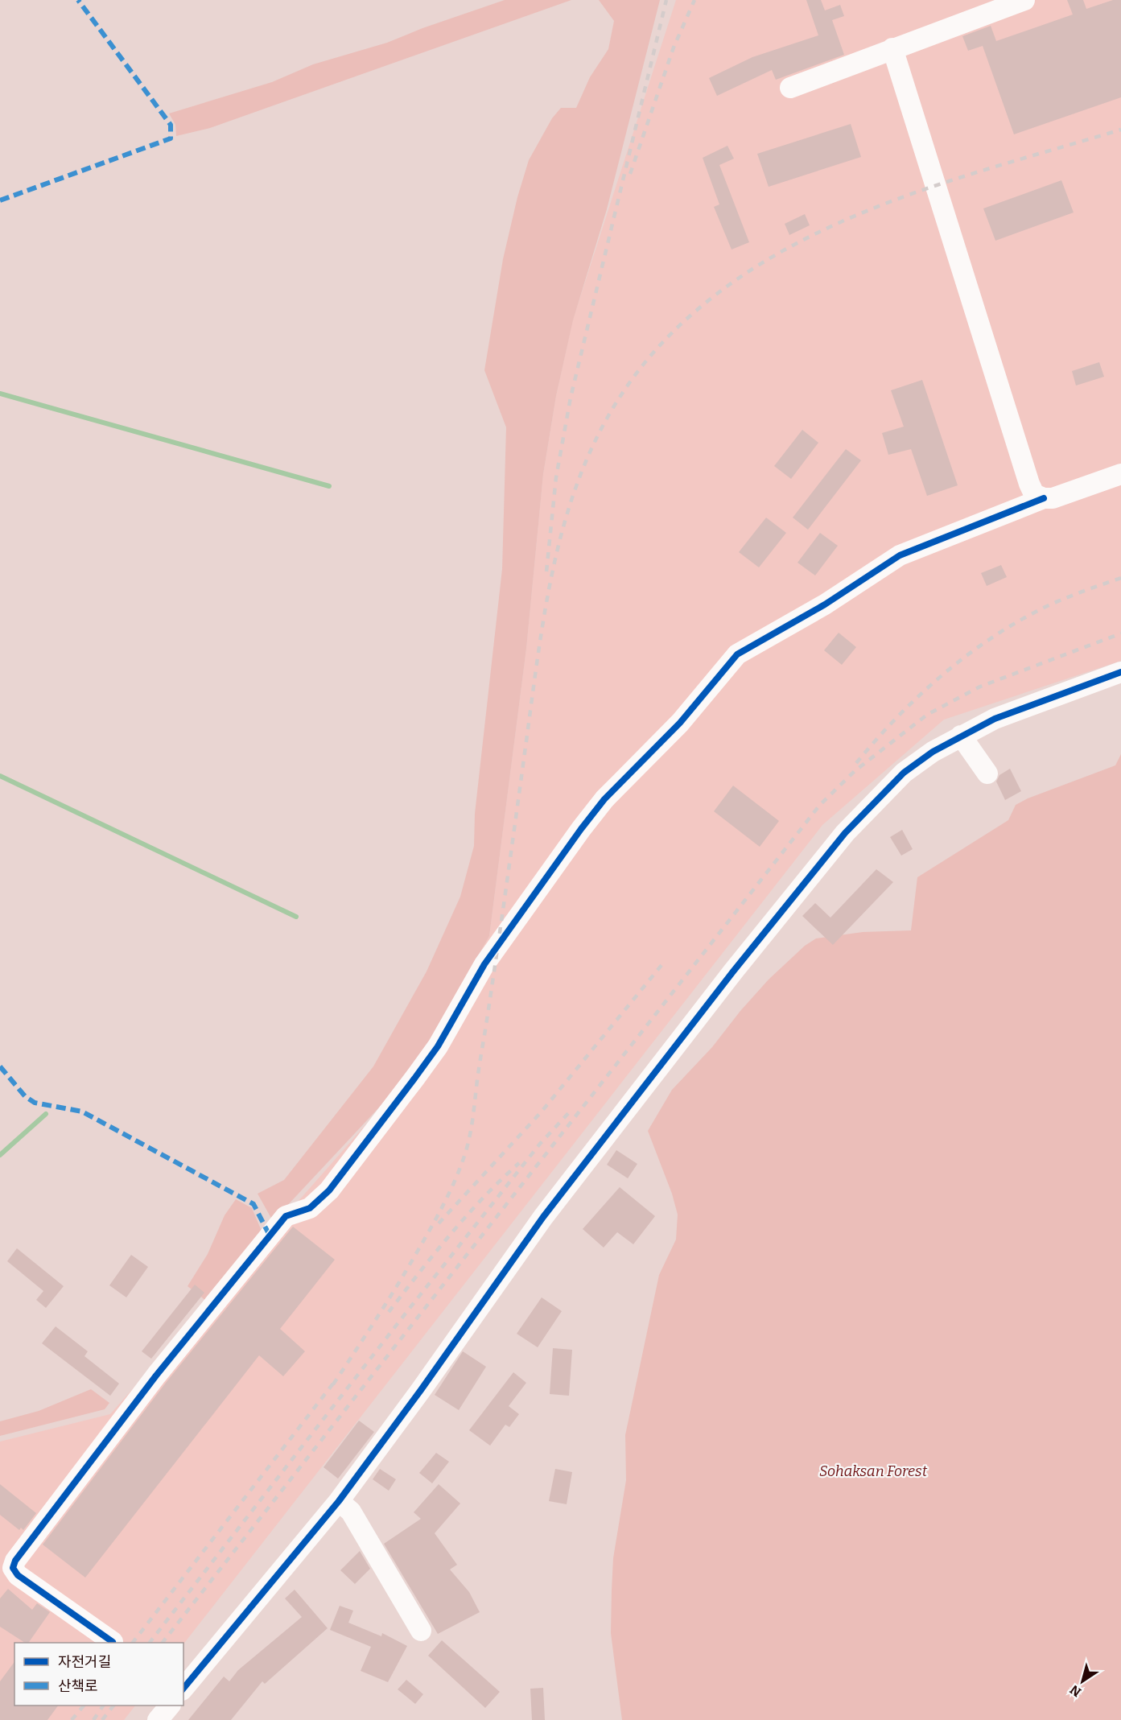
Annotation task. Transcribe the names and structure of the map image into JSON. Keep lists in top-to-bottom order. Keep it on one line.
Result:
{"parks":["Sohaksan Forest"],"legend":["자전거길","산책로"],"north":"bottom left"}
